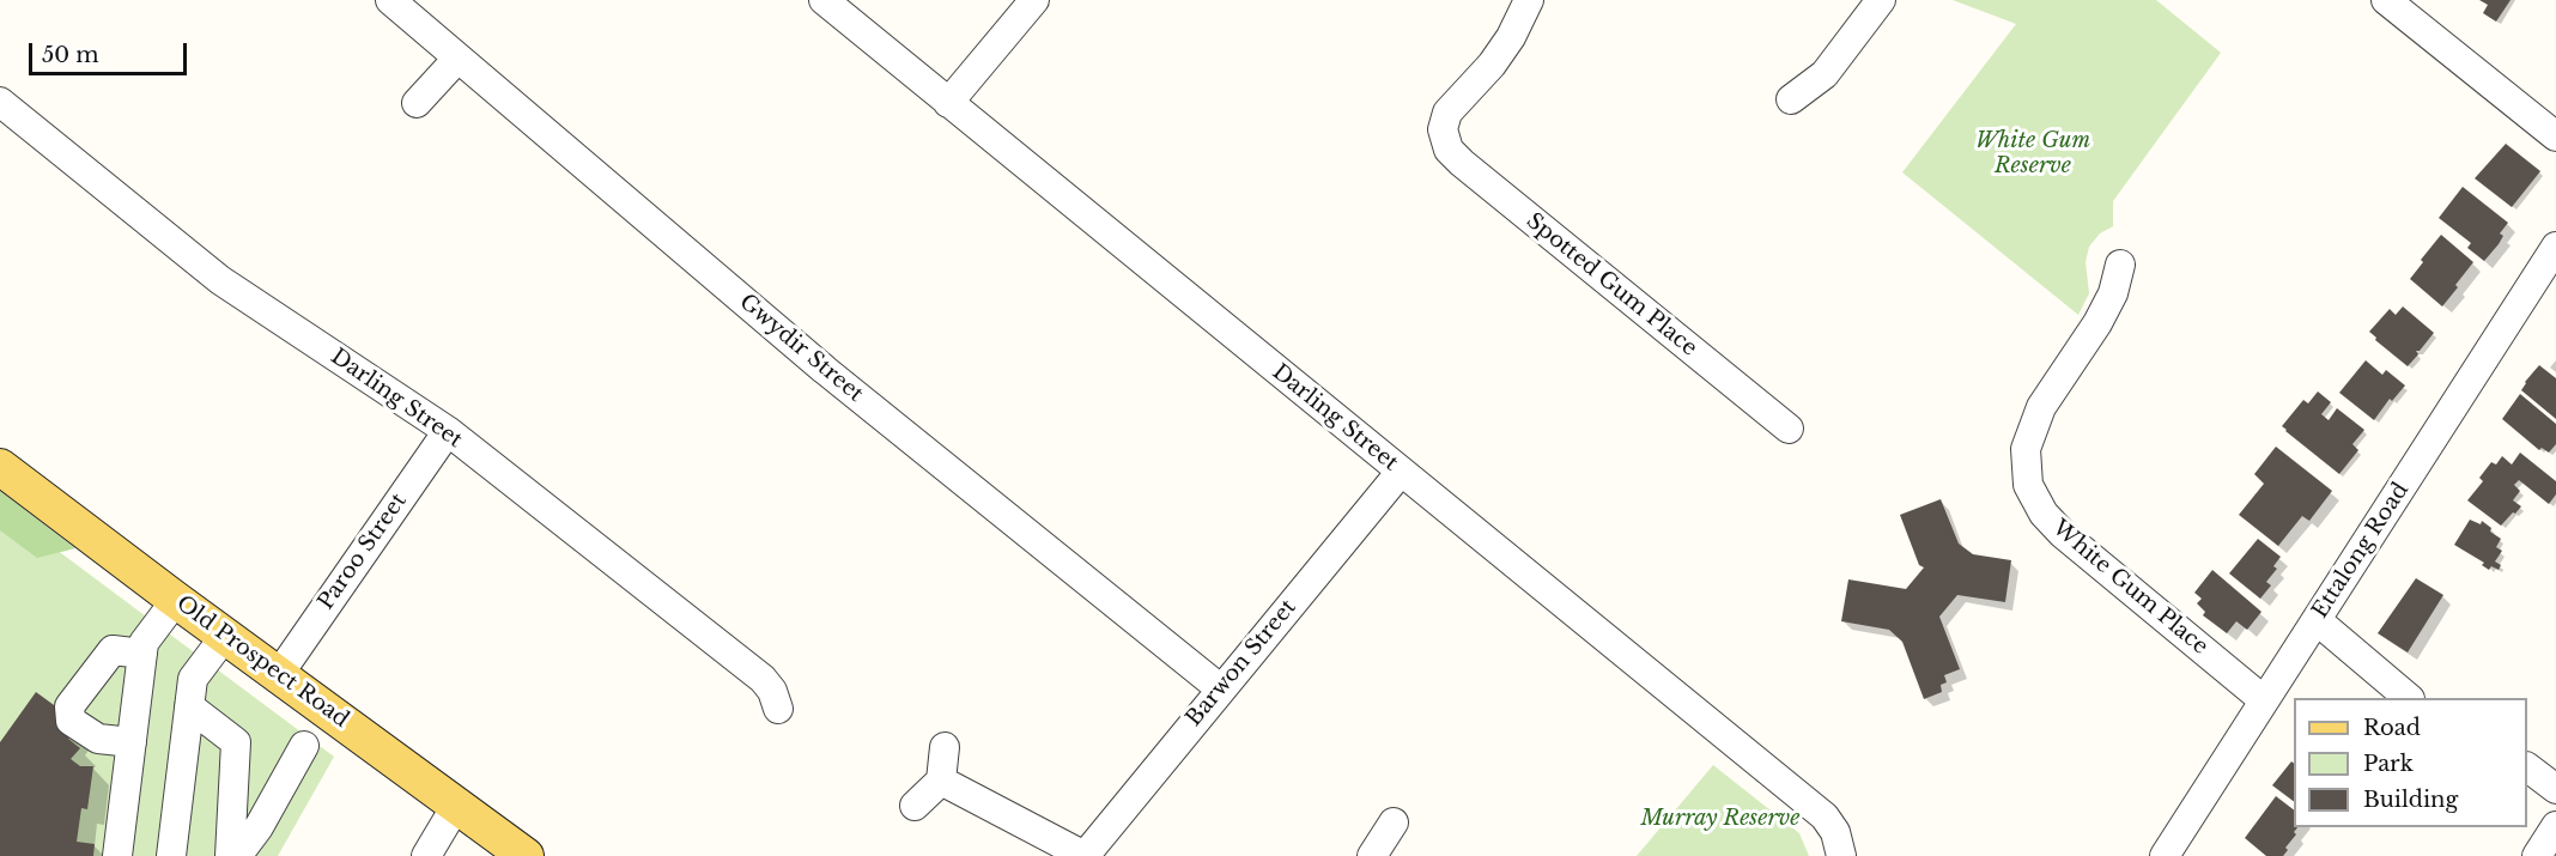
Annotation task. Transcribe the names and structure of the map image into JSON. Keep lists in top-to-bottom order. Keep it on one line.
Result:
{"streets":{"main road":["Old Prospect Road"],"street":["Spotted Gum Place","Gwydir Street","Darling Street","Ettalong Road","Paroo Street","White Gum Place","Barwon Street"]},"crossings":[["Gwydir Street","Barwon Street"],["Darling Street","Paroo Street"],["Darling Street","Barwon Street"],["Ettalong Road","White Gum Place"],["Paroo Street","Old Prospect Road"]],"parks":["White Gum Reserve","Murray Reserve"],"legend":["Road","Park","Building"],"scale_bar":"50 m"}
